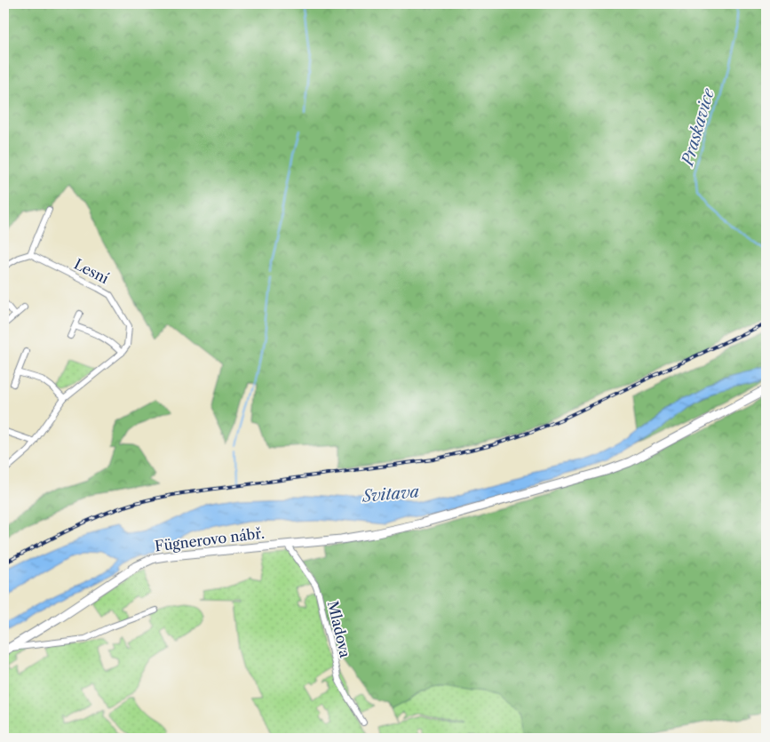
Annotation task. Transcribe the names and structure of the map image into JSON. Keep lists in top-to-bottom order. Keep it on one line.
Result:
{"streets":{"street":["Lesní","Fügnerovo nábř.","Mladova"]},"crossings":[["Fügnerovo nábř.","Mladova"]],"water":["Praskavice","Svitava"]}
